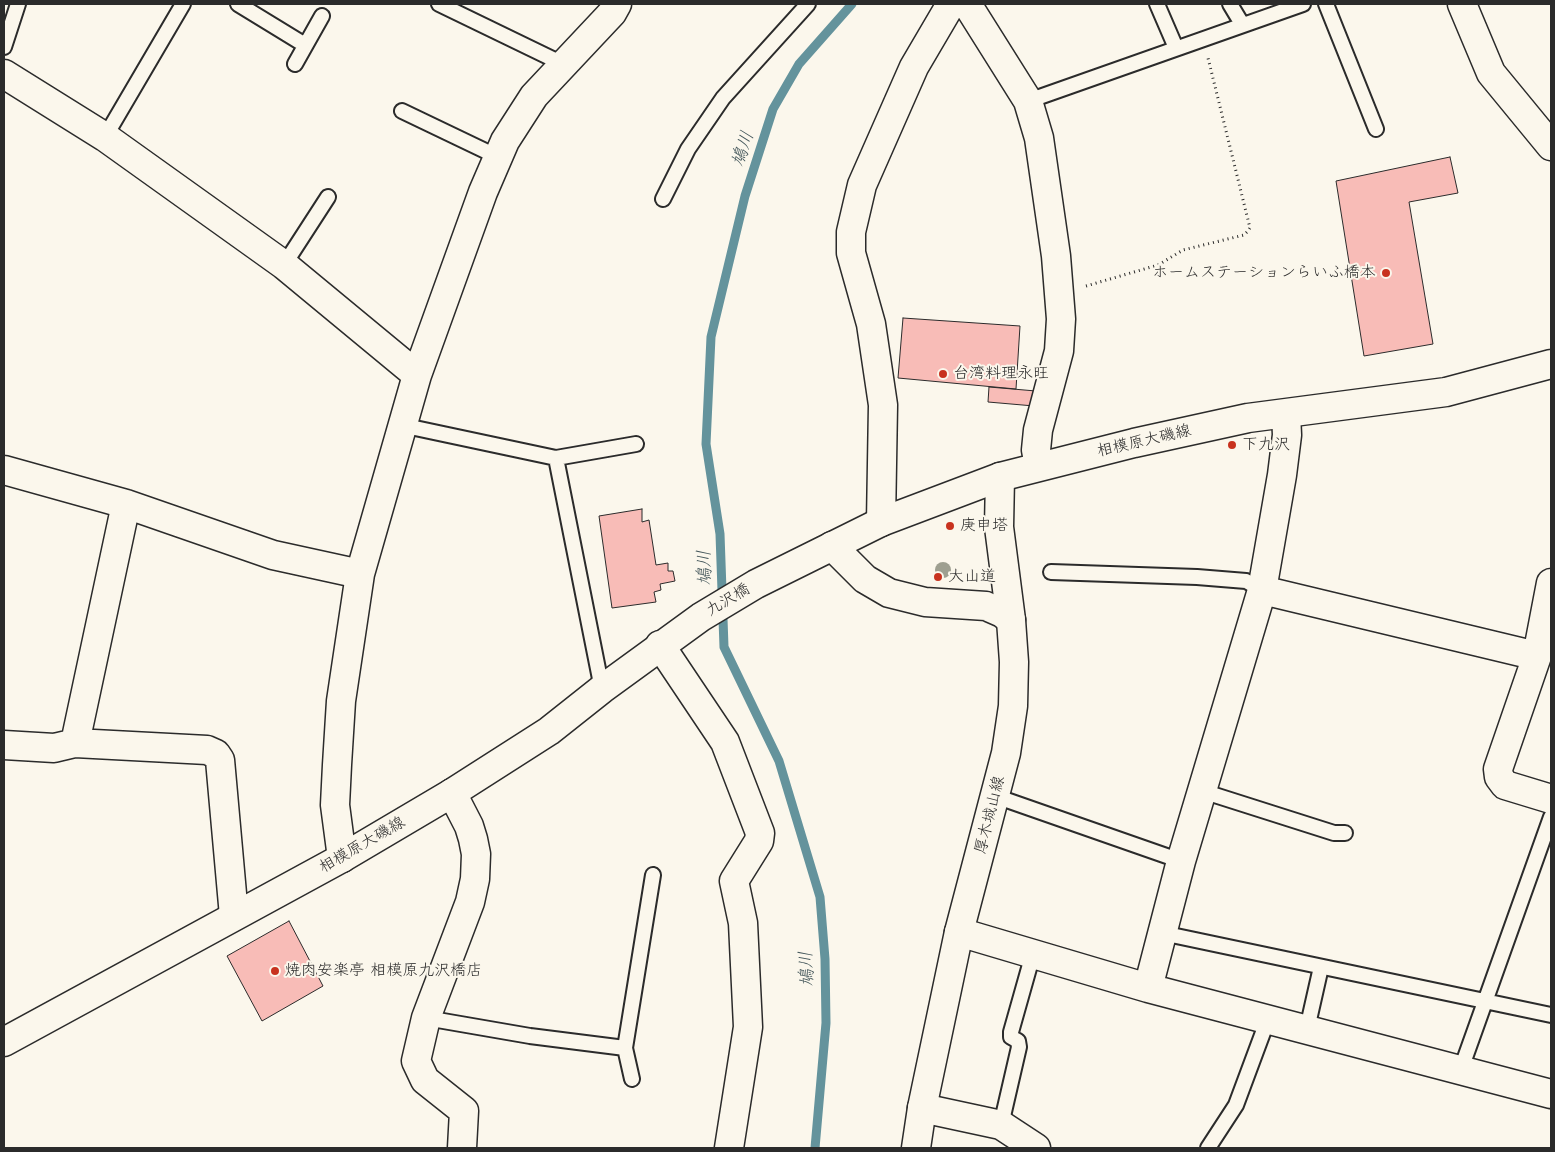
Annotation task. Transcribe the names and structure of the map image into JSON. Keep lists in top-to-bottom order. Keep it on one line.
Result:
{"streets":{"street":["相模原大磯線","九沢橋","厚木城山線"]},"crossings":[["相模原大磯線","九沢橋"],["相模原大磯線","厚木城山線"]],"water":["鳩川"],"places":["ホームステーションらいふ橋本","台湾料理永旺","下九沢","庚申塔","大山道","焼肉安楽亭 相模原九沢橋店"]}
